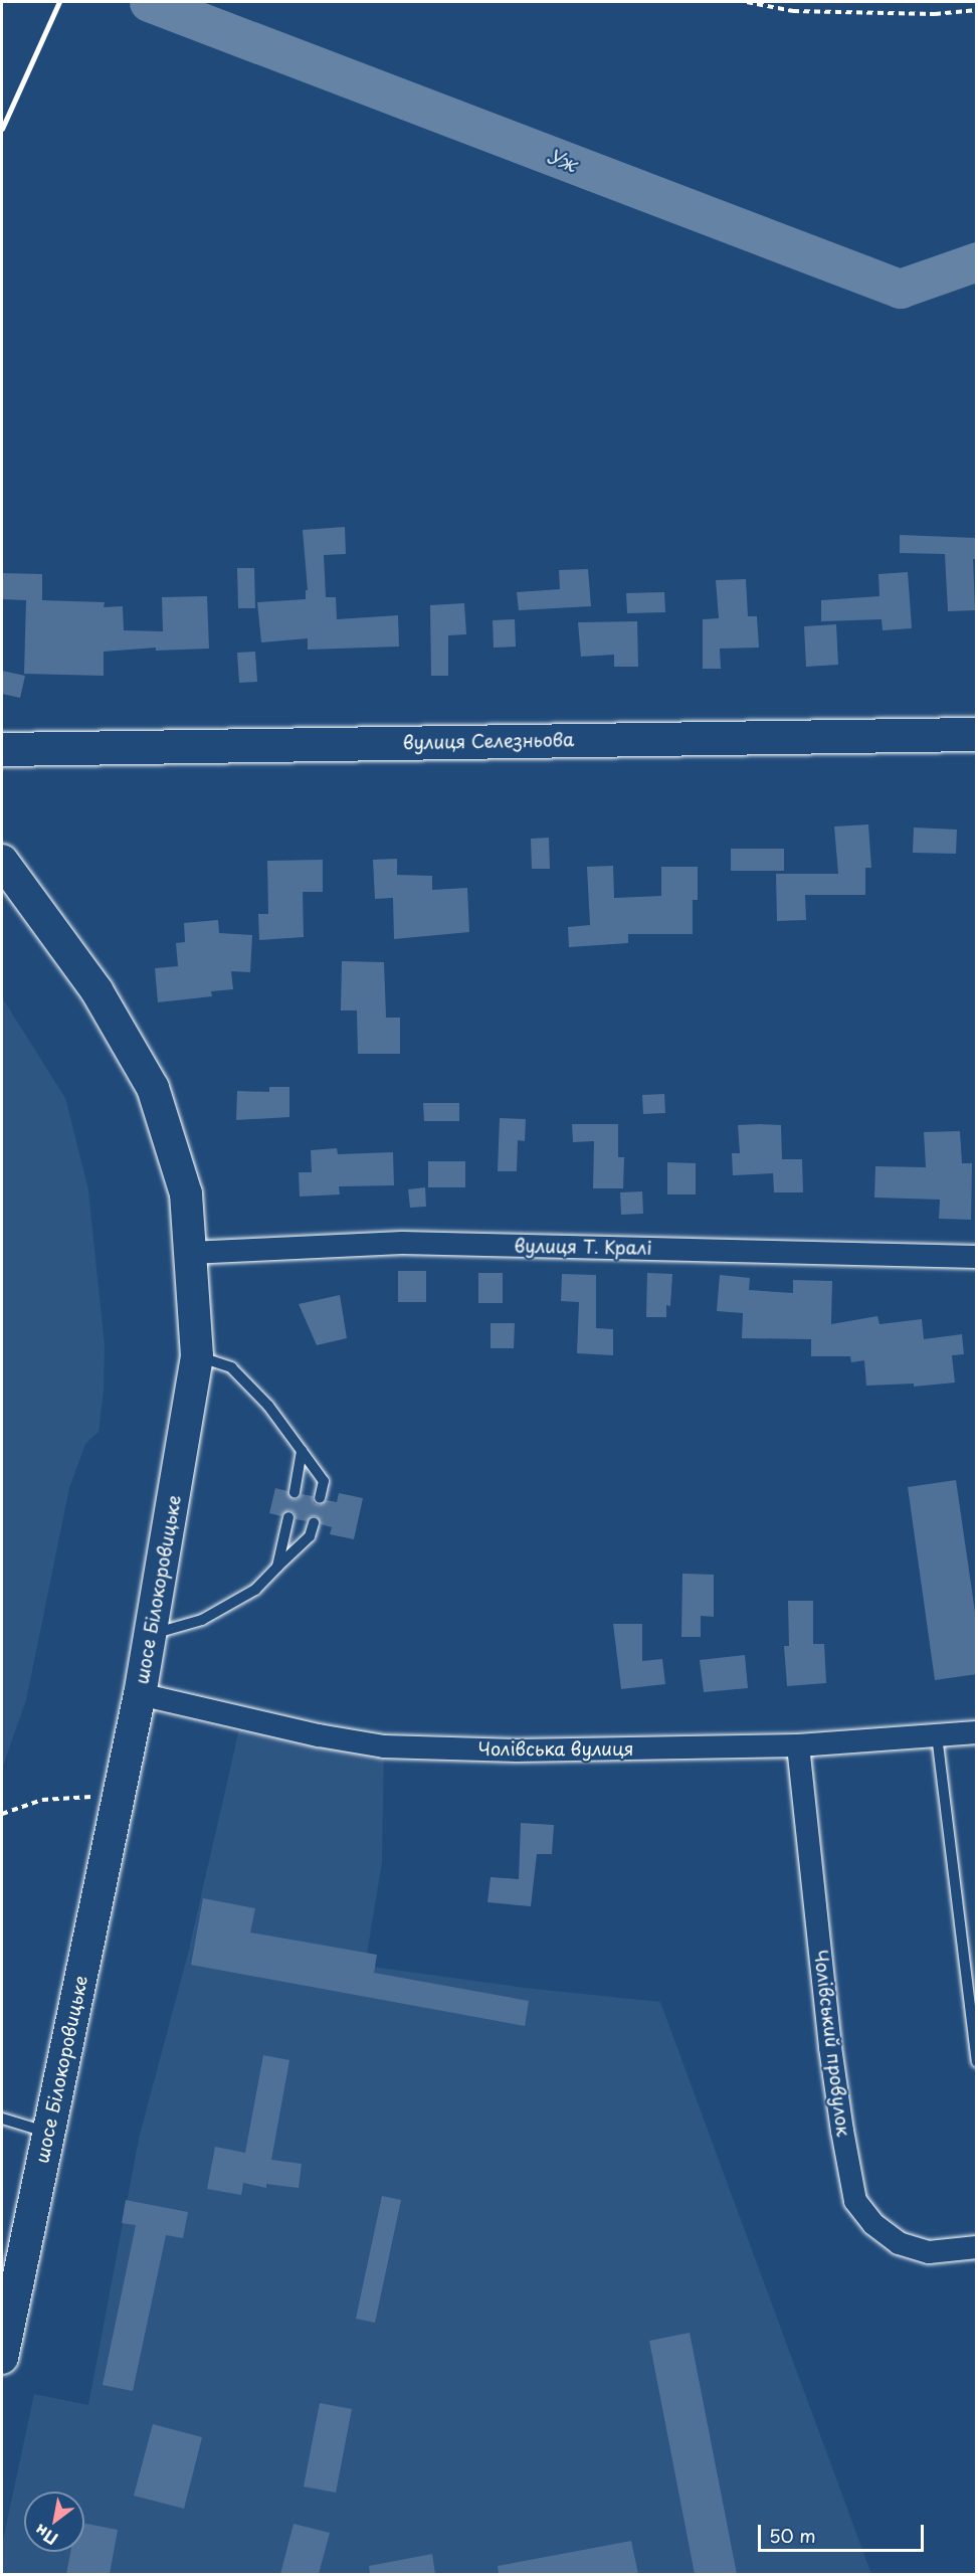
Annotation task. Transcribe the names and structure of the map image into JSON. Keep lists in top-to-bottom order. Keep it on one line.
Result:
{"streets":{"highway":["вулиця Селезньова"],"main road":["шосе Білокоровицьке"],"street":["вулиця Т. Кралі","Чолівська вулиця","Чолівський провулок"]},"crossings":[["вулиця Т. Кралі","шосе Білокоровицьке"],["шосе Білокоровицьке","Чолівська вулиця"],["Чолівська вулиця","Чолівський провулок"]],"water":["Уж"],"scale_bar":"50 m","north":"bottom left"}
